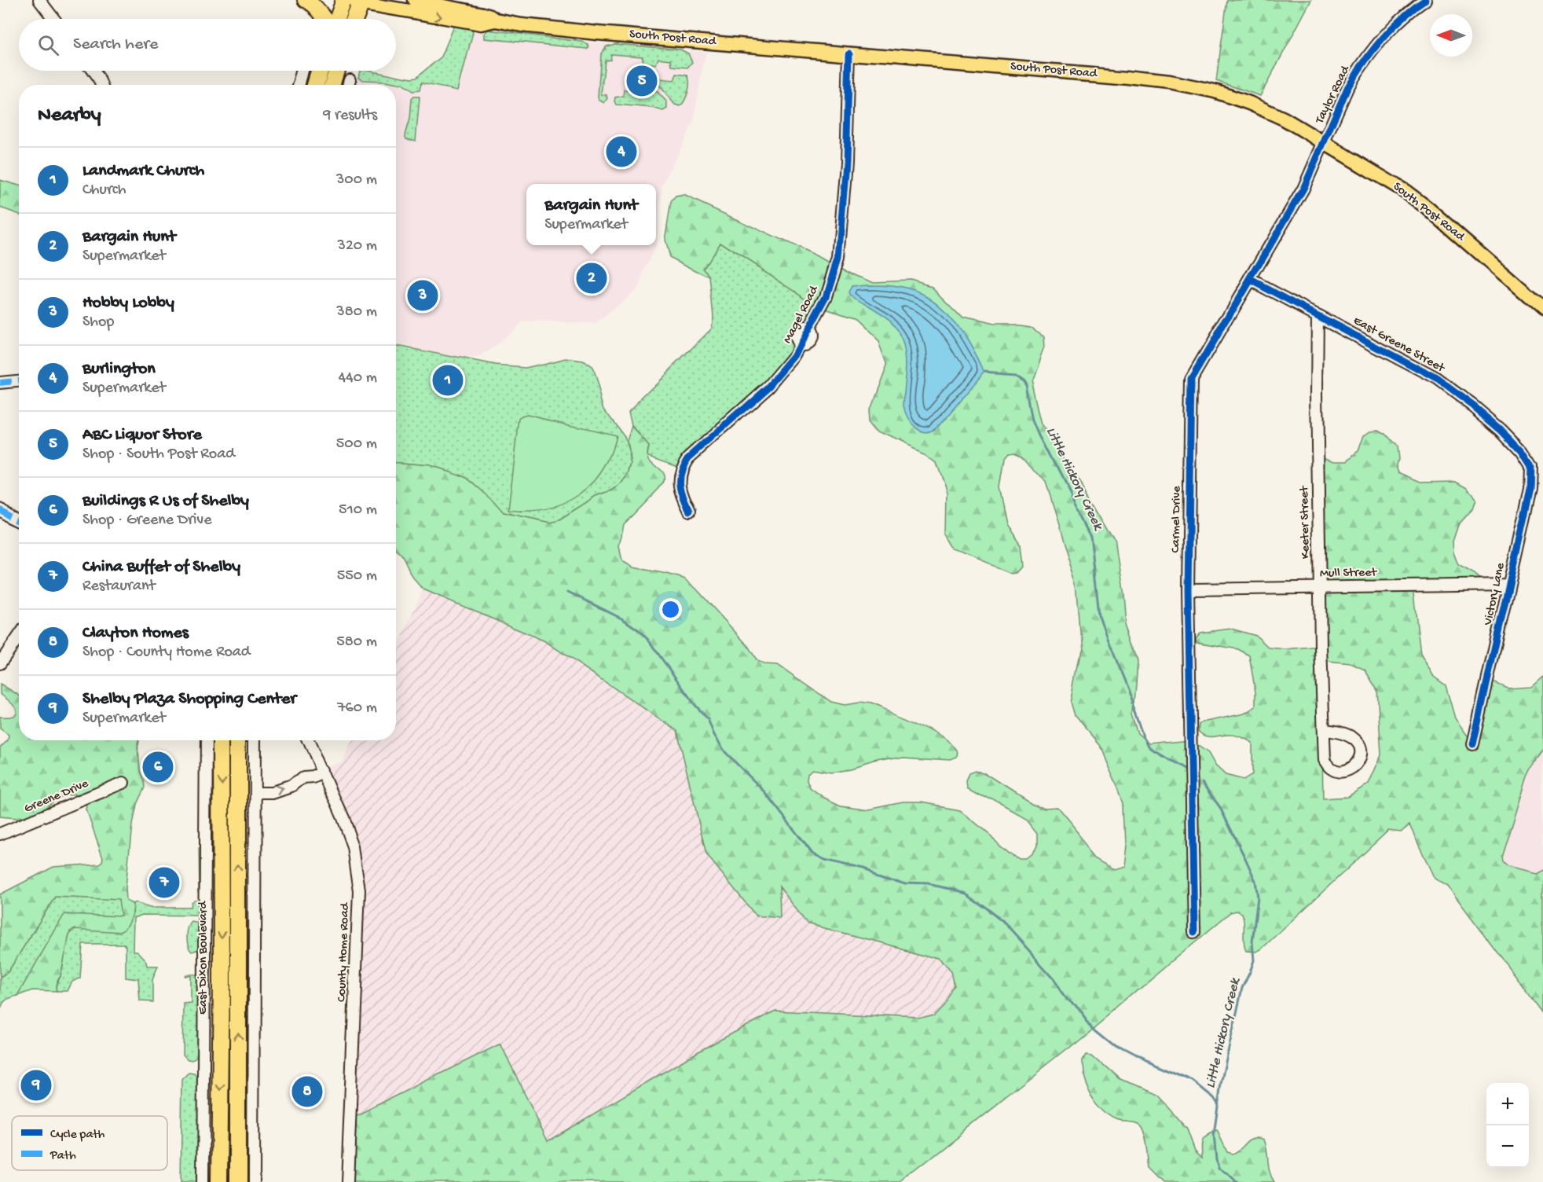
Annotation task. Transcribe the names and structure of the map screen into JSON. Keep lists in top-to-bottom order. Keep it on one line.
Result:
{"streets":{"highway":["East Dixon Boulevard"],"main road":["South Post Road"],"street":["Taylor Road","Magel Road","East Greene Street","Carmel Drive","Keeter Street","Mull Street","Victory Lane","Greene Drive","County Home Road"]},"crossings":[["South Post Road","Taylor Road"],["South Post Road","Magel Road"],["South Post Road","Carmel Drive"],["Taylor Road","Carmel Drive"],["East Greene Street","Carmel Drive"],["East Greene Street","Keeter Street"],["East Greene Street","Victory Lane"],["Carmel Drive","Mull Street"],["Keeter Street","Mull Street"],["Mull Street","Victory Lane"]],"water":["Little Hickory Creek"],"legend":["Cycle path","Path"],"north":"left","page":{"search":"Search here","pins":["5","4","2","3","1","6","7","9","8"],"heading":["Nearby","9 results"],"list":[{"mark":"1","name":"Landmark Church","note":"Church","value":"300 m"},{"mark":"2","name":"Bargain Hunt","note":"Supermarket","value":"320 m"},{"mark":"3","name":"Hobby Lobby","note":"Shop","value":"380 m"},{"mark":"4","name":"Burlington","note":"Supermarket","value":"440 m"},{"mark":"5","name":"ABC Liquor Store","note":"Shop · South Post Road","value":"500 m"},{"mark":"6","name":"Buildings R Us of Shelby","note":"Shop · Greene Drive","value":"510 m"},{"mark":"7","name":"China Buffet of Shelby","note":"Restaurant","value":"550 m"},{"mark":"8","name":"Clayton Homes","note":"Shop · County Home Road","value":"580 m"},{"mark":"9","name":"Shelby Plaza Shopping Center","note":"Supermarket","value":"760 m"}],"popup":["Bargain Hunt","Supermarket"],"map_buttons":["+","−"]}}
